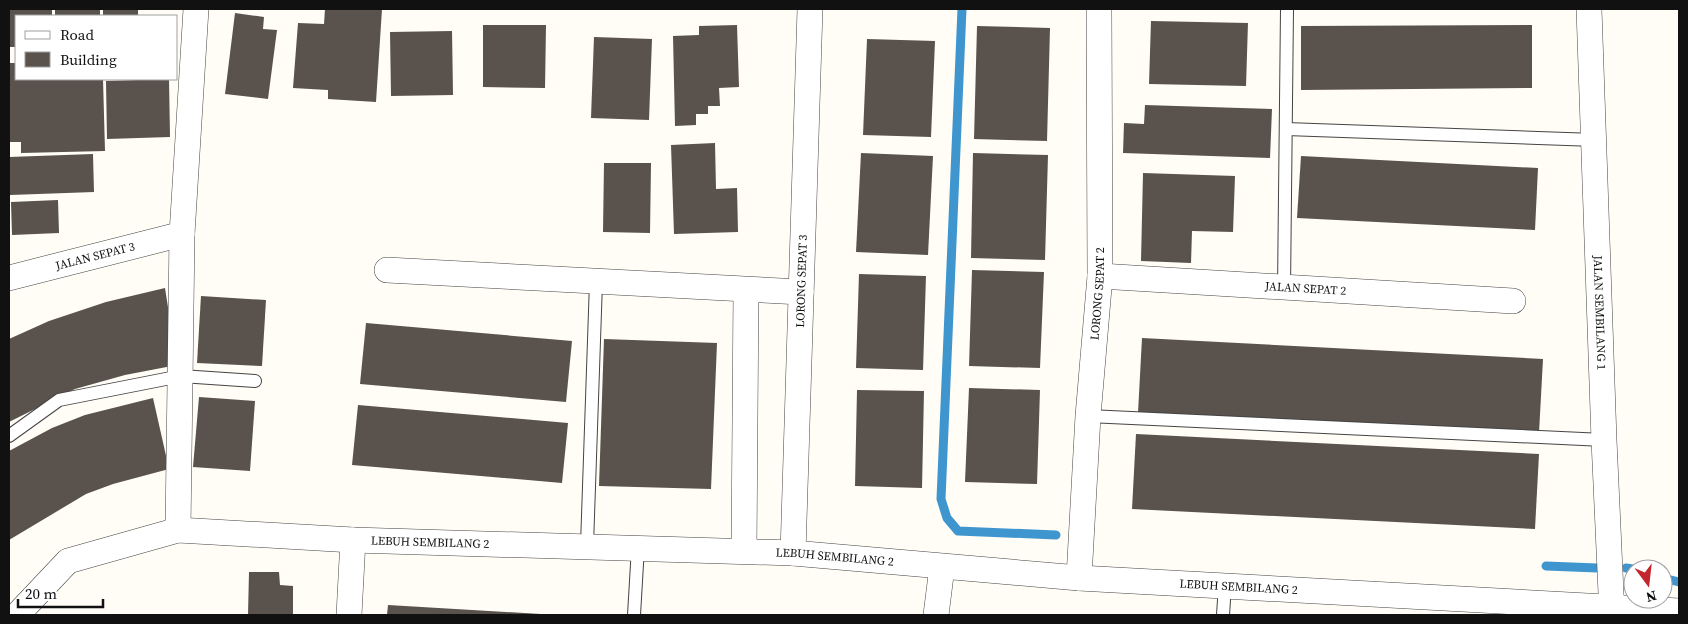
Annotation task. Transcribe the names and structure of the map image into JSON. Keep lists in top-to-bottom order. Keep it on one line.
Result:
{"streets":{"street":["JALAN SEPAT 3","LORONG SEPAT 3","JALAN SEPAT 2","LORONG SEPAT 2","JALAN SEMBILANG 1","LEBUH SEMBILANG 2"]},"crossings":[["LORONG SEPAT 3","LEBUH SEMBILANG 2"],["JALAN SEPAT 2","LORONG SEPAT 2"],["LORONG SEPAT 2","LEBUH SEMBILANG 2"],["JALAN SEMBILANG 1","LEBUH SEMBILANG 2"]],"legend":["Road","Building"],"scale_bar":"20 m","north":"bottom"}
